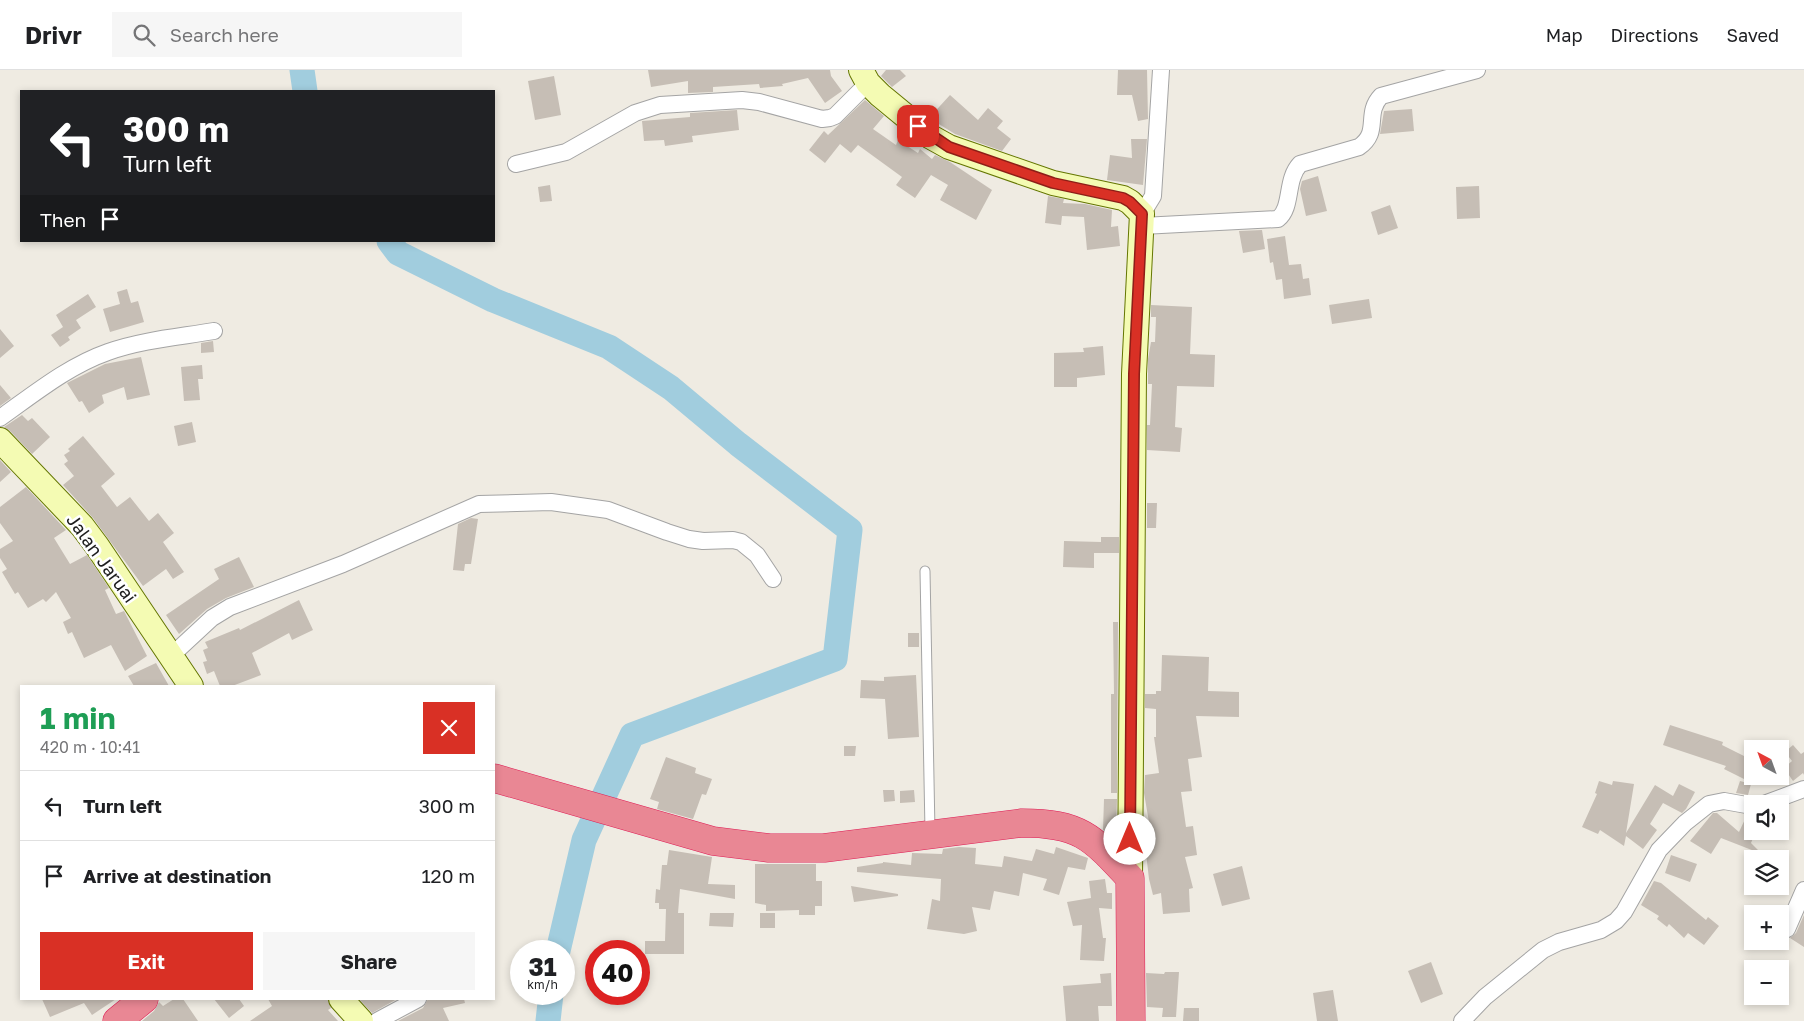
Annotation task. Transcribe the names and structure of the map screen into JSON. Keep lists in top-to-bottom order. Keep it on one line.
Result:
{"streets":{"street":["Jalan Jaruai"]},"north":"top left","page":{"header":"Drivr","search":"Search here","nav":["Map","Directions","Saved"],"turn":["300 m","Turn left"],"then":"Then","heading":["1 min","420 m · 10:41"],"map_buttons":["+","−"],"list":[{"name":"Turn left","value":"300 m"},{"name":"Arrive at destination","value":"120 m"}],"buttons":["Exit","Share"],"speed":"31 km/h","limit":"40"}}
